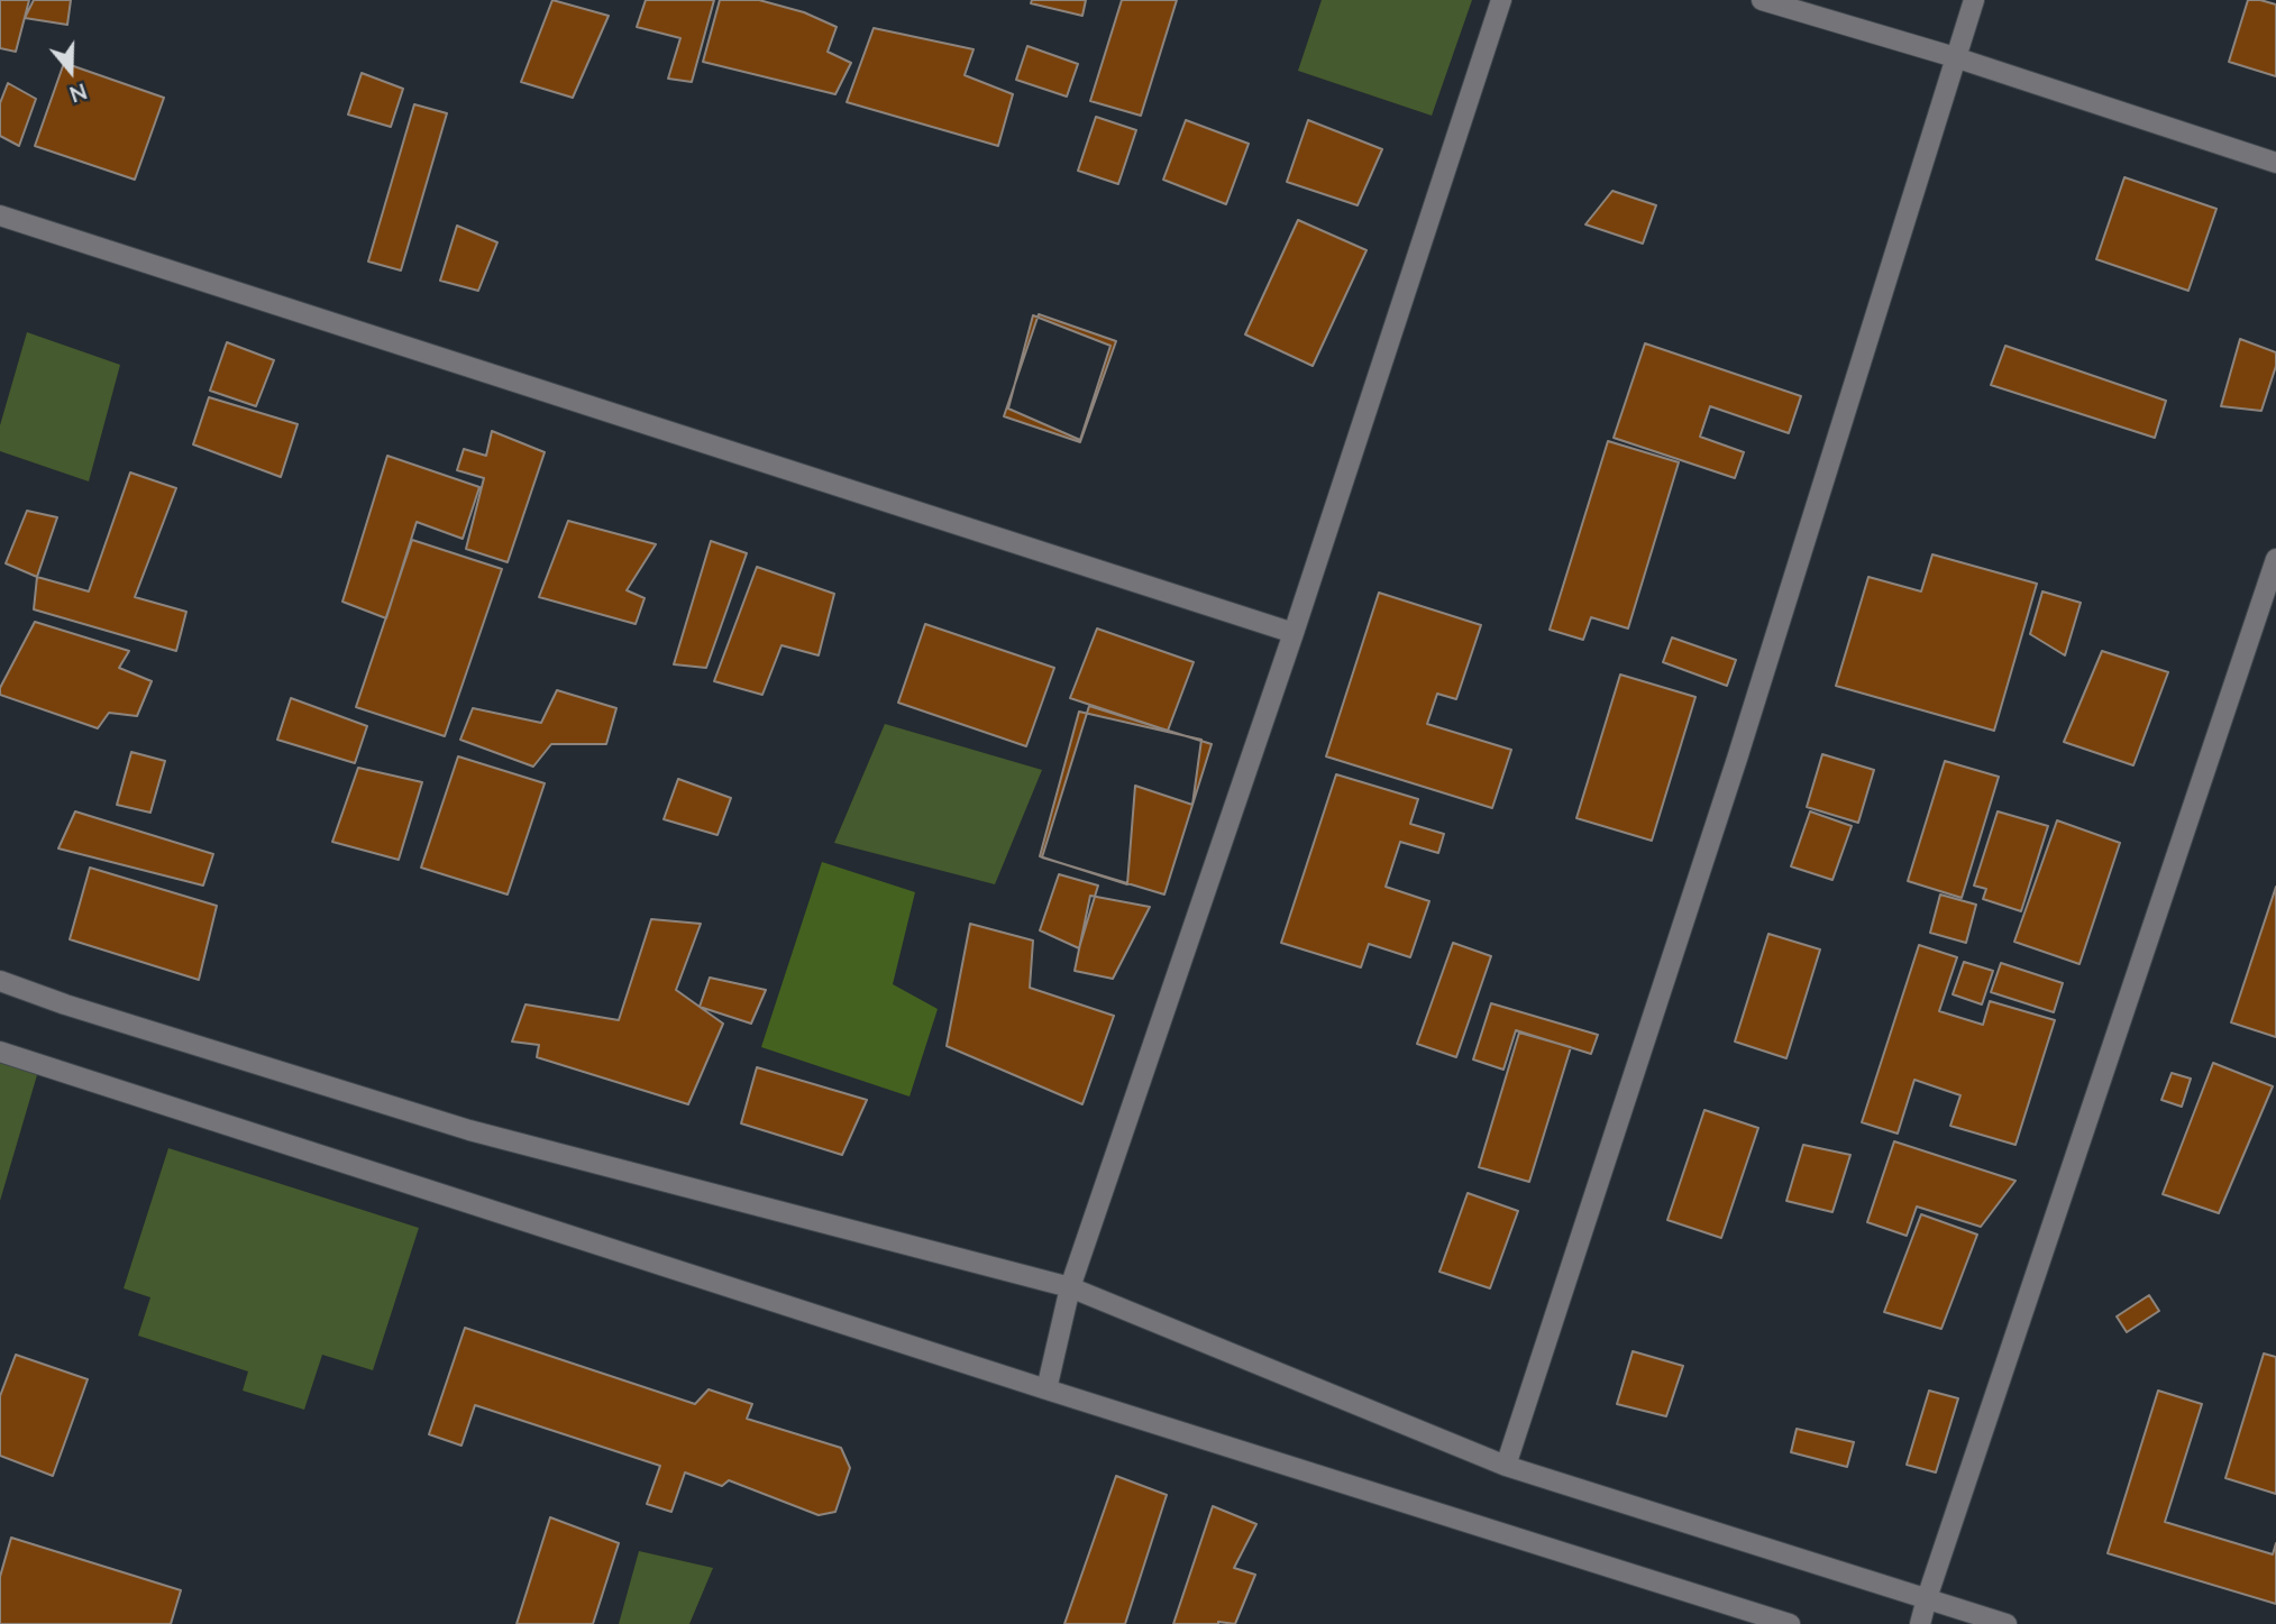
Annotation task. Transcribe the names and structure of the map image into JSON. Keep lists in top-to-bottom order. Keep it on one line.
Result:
{"north":"bottom"}
